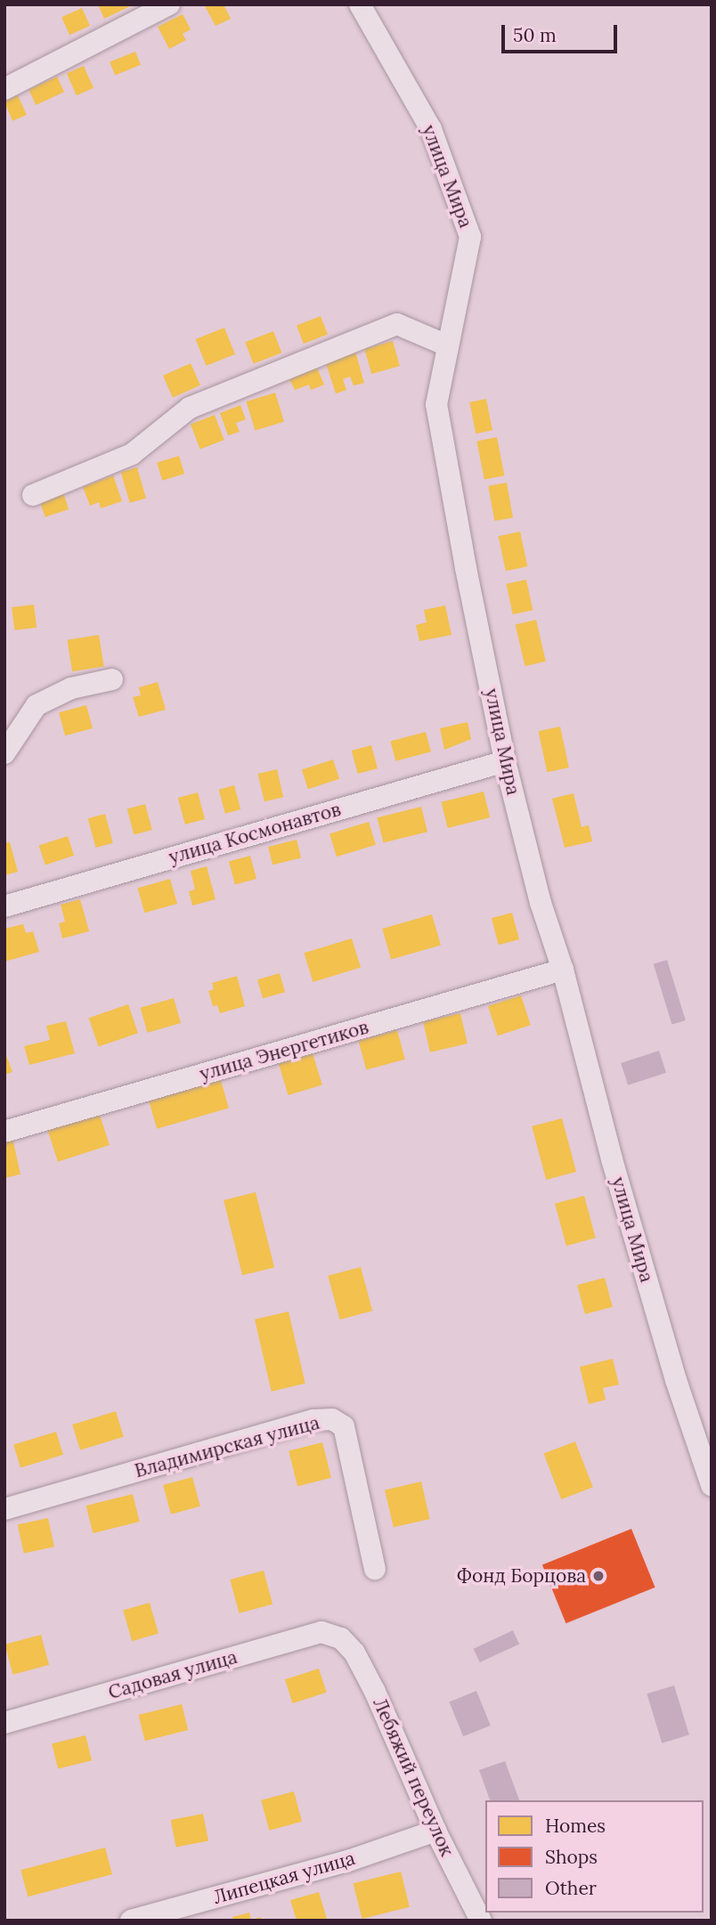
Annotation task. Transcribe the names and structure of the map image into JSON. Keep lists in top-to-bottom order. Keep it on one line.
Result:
{"streets":{"street":["улица Мира","улица Космонавтов","улица Энергетиков","Владимирская улица","Садовая улица","Лебяжий переулок","Липецкая улица"]},"crossings":[["улица Мира","улица Космонавтов"],["улица Мира","улица Энергетиков"],["Садовая улица","Лебяжий переулок"],["Лебяжий переулок","Липецкая улица"]],"places":["Фонд Борцова"],"legend":["Homes","Shops","Other"],"scale_bar":"50 m"}
